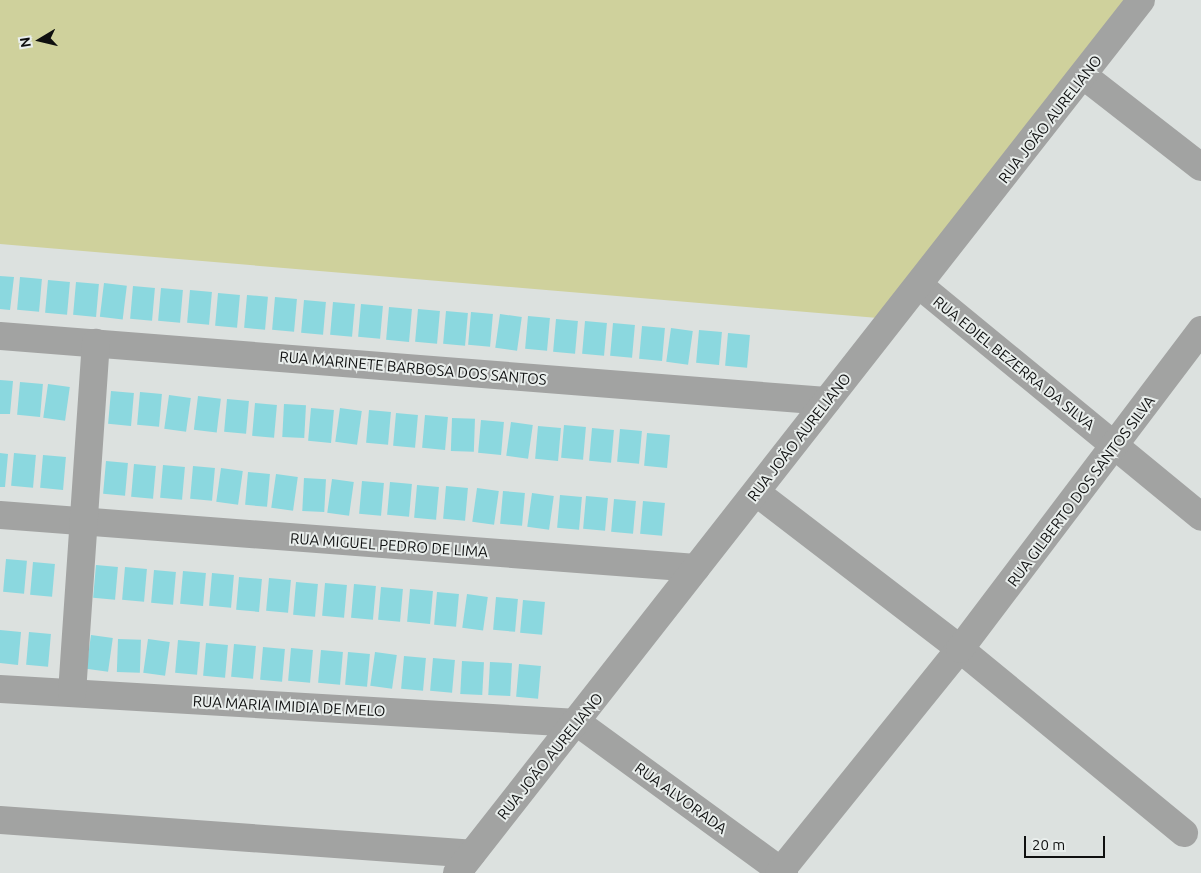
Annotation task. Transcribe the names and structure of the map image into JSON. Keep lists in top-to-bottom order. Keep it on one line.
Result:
{"streets":{"street":["RUA JOÃO AURELIANO","RUA EDIEL BEZERRA DA SILVA","RUA MARINETE BARBOSA DOS SANTOS","RUA GILBERTO DOS SANTOS SILVA","RUA MIGUEL PEDRO DE LIMA","RUA MARIA IMIDIA DE MELO","RUA ALVORADA"]},"crossings":[["RUA JOÃO AURELIANO","RUA EDIEL BEZERRA DA SILVA"],["RUA JOÃO AURELIANO","RUA MARINETE BARBOSA DOS SANTOS"],["RUA JOÃO AURELIANO","RUA MIGUEL PEDRO DE LIMA"],["RUA JOÃO AURELIANO","RUA MARIA IMIDIA DE MELO"],["RUA JOÃO AURELIANO","RUA ALVORADA"],["RUA EDIEL BEZERRA DA SILVA","RUA GILBERTO DOS SANTOS SILVA"],["RUA GILBERTO DOS SANTOS SILVA","RUA ALVORADA"],["RUA MARIA IMIDIA DE MELO","RUA ALVORADA"]],"scale_bar":"20 m","north":"left"}
